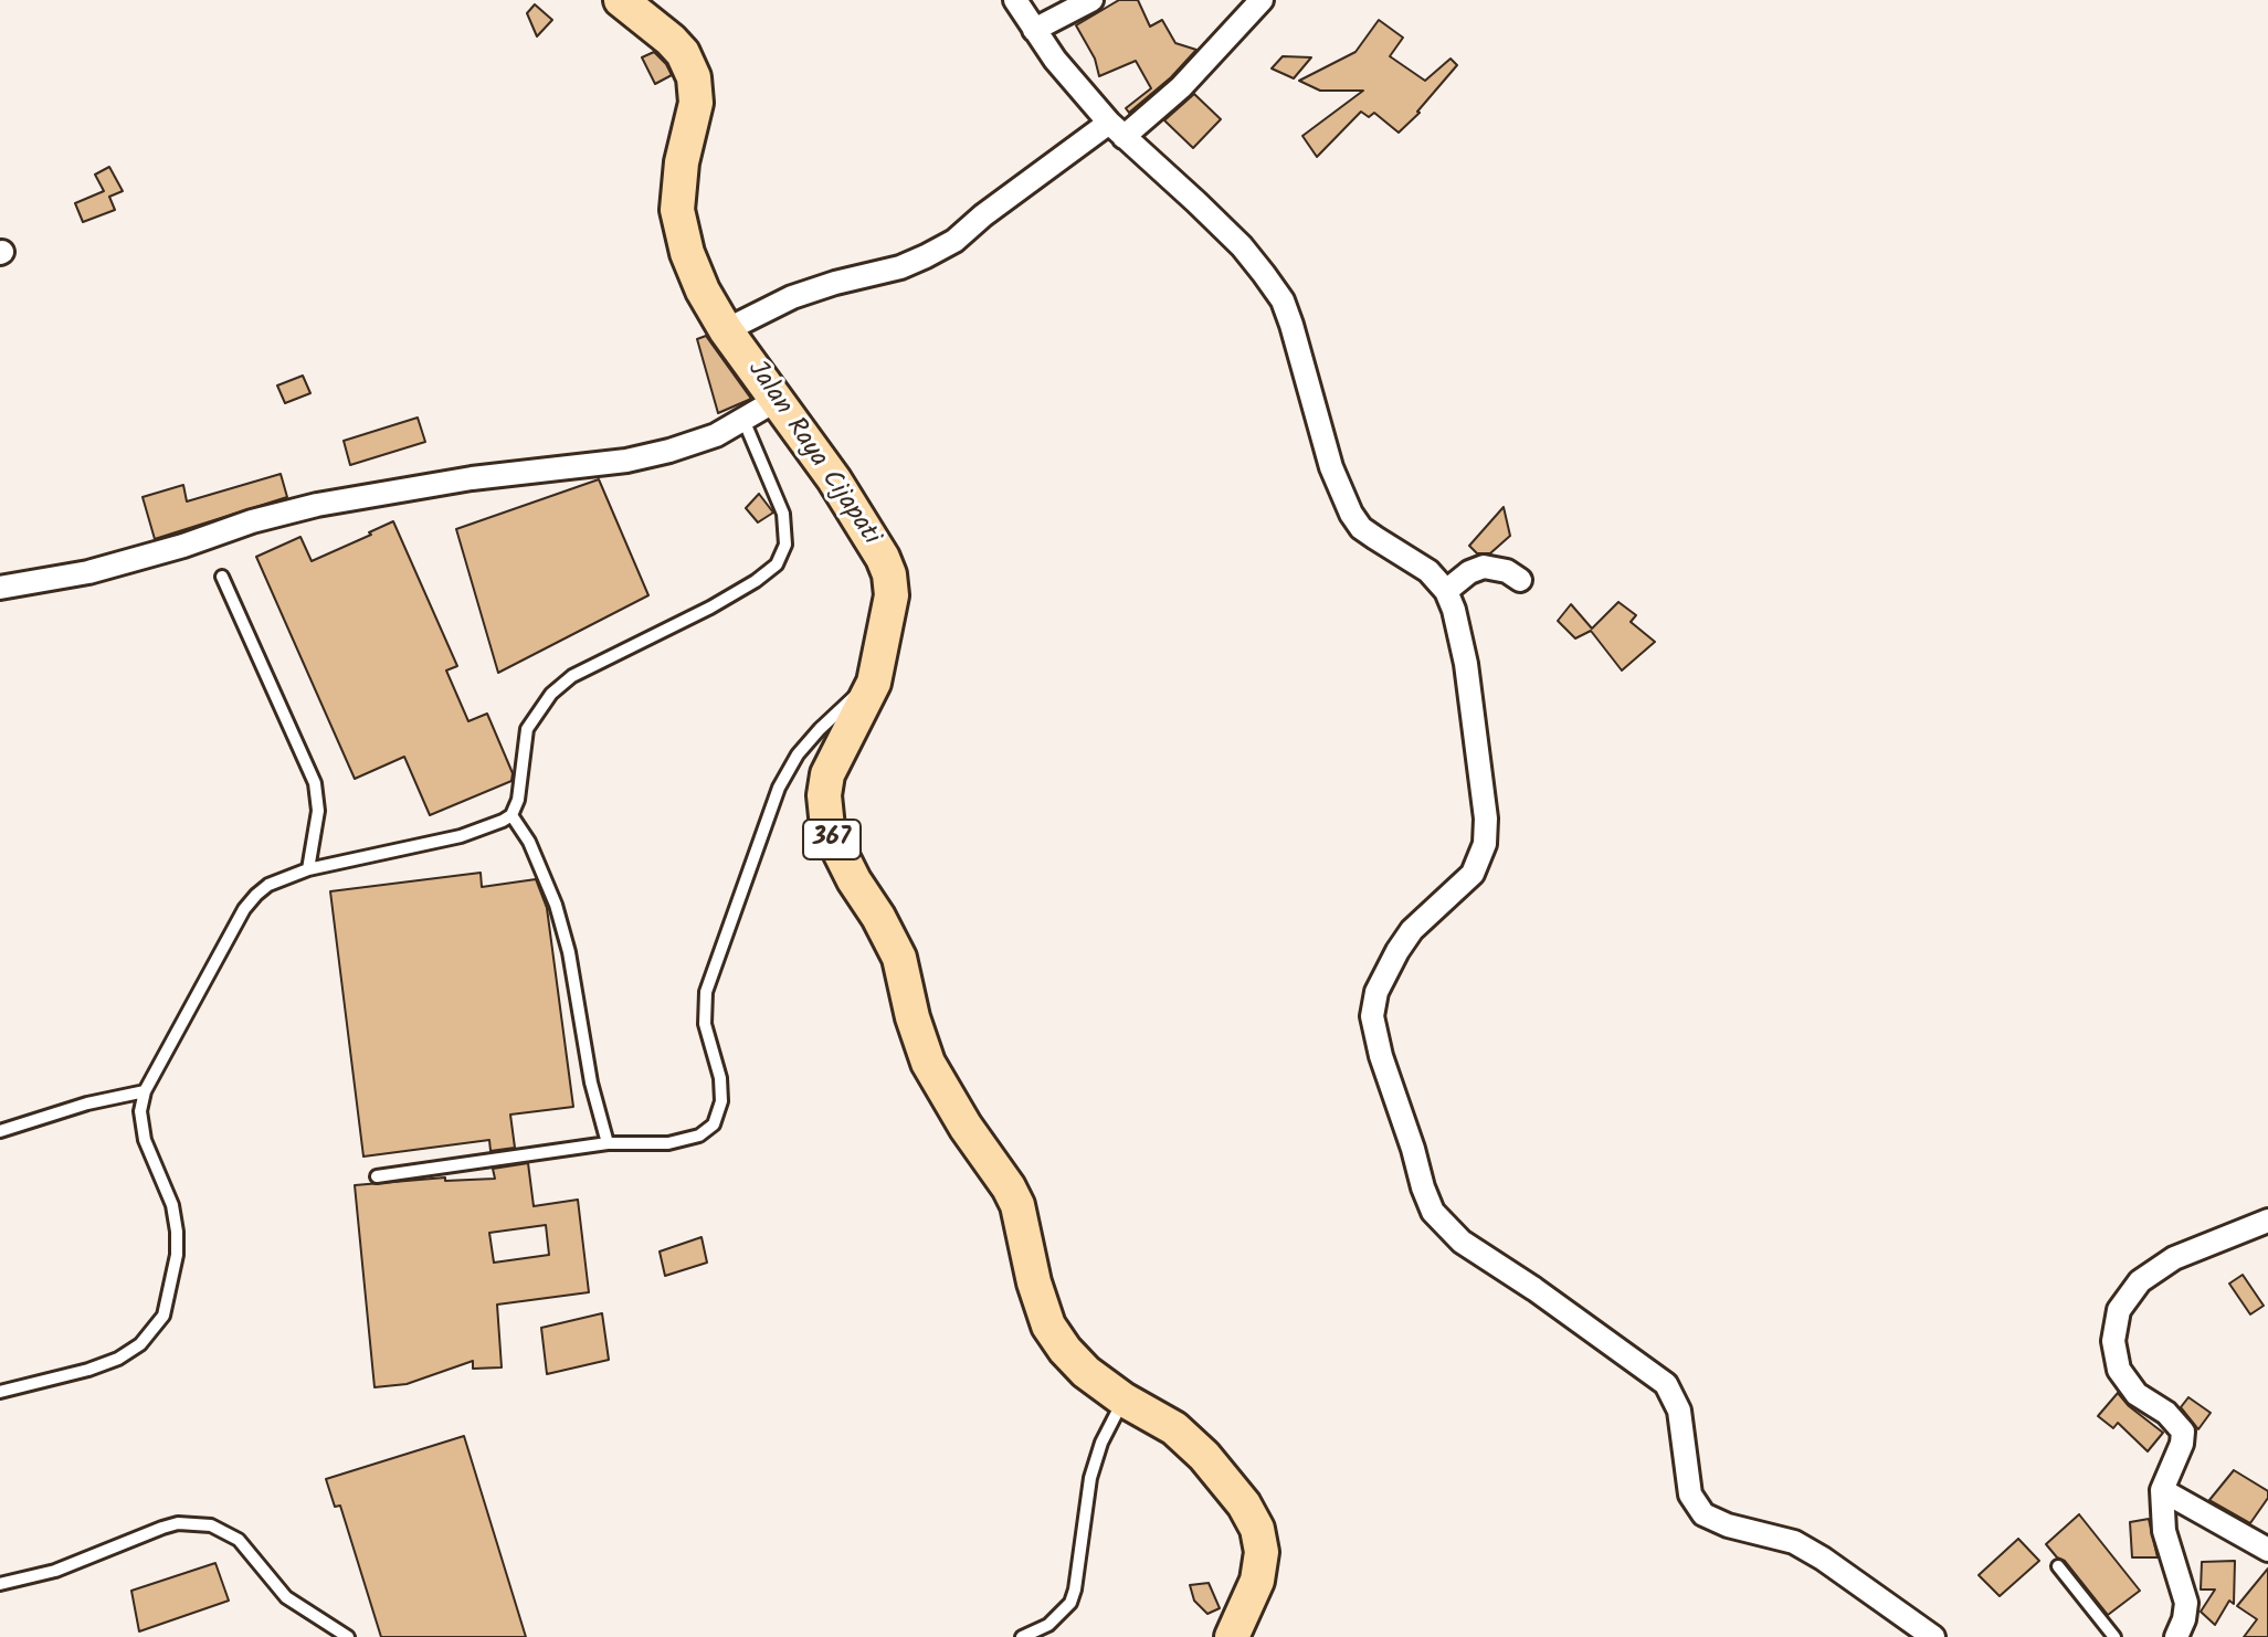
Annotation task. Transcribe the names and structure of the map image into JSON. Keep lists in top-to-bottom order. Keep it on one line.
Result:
{"streets":{"main road":["Jalan Raya Cijapati","367"]}}
